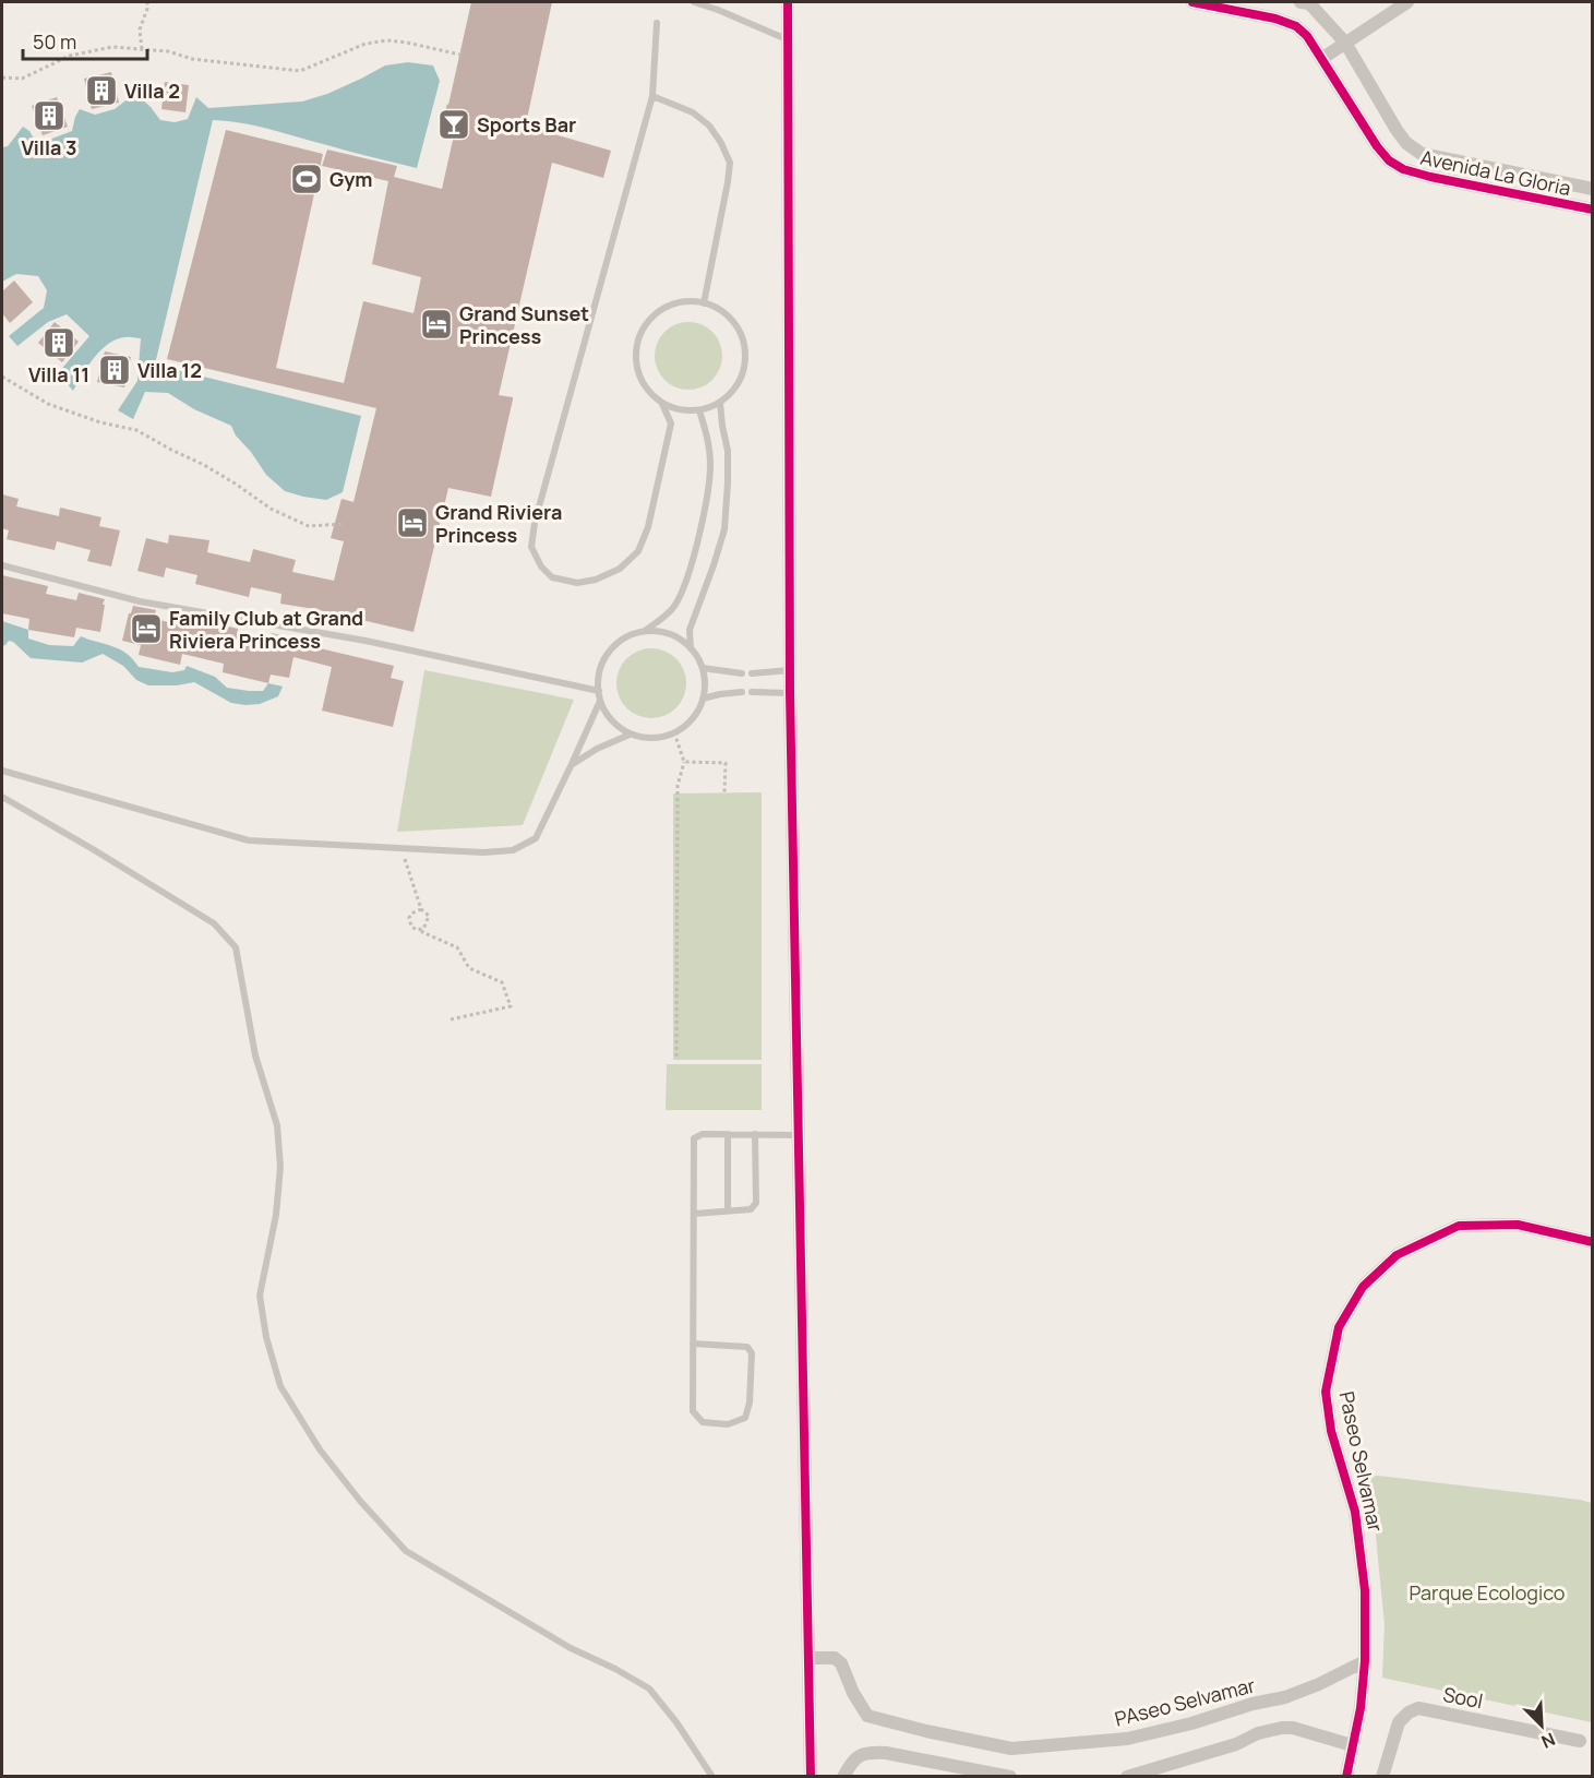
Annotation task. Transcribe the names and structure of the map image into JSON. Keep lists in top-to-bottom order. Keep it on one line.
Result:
{"streets":{"street":["Avenida La Gloria","Paseo Selvamar","Sool","PAseo Selvamar"]},"crossings":[["Paseo Selvamar","PAseo Selvamar"]],"parks":["Parque Ecologico"],"places":{"building":["Villa 2","Villa 3","Villa 11","Villa 12"],"bar":["Sports Bar"],"sports":["Gym"],"hotel":["Grand Sunset Princess","Grand Riviera Princess","Family Club at Grand Riviera Princess"]},"scale_bar":"50 m","north":"bottom right"}
